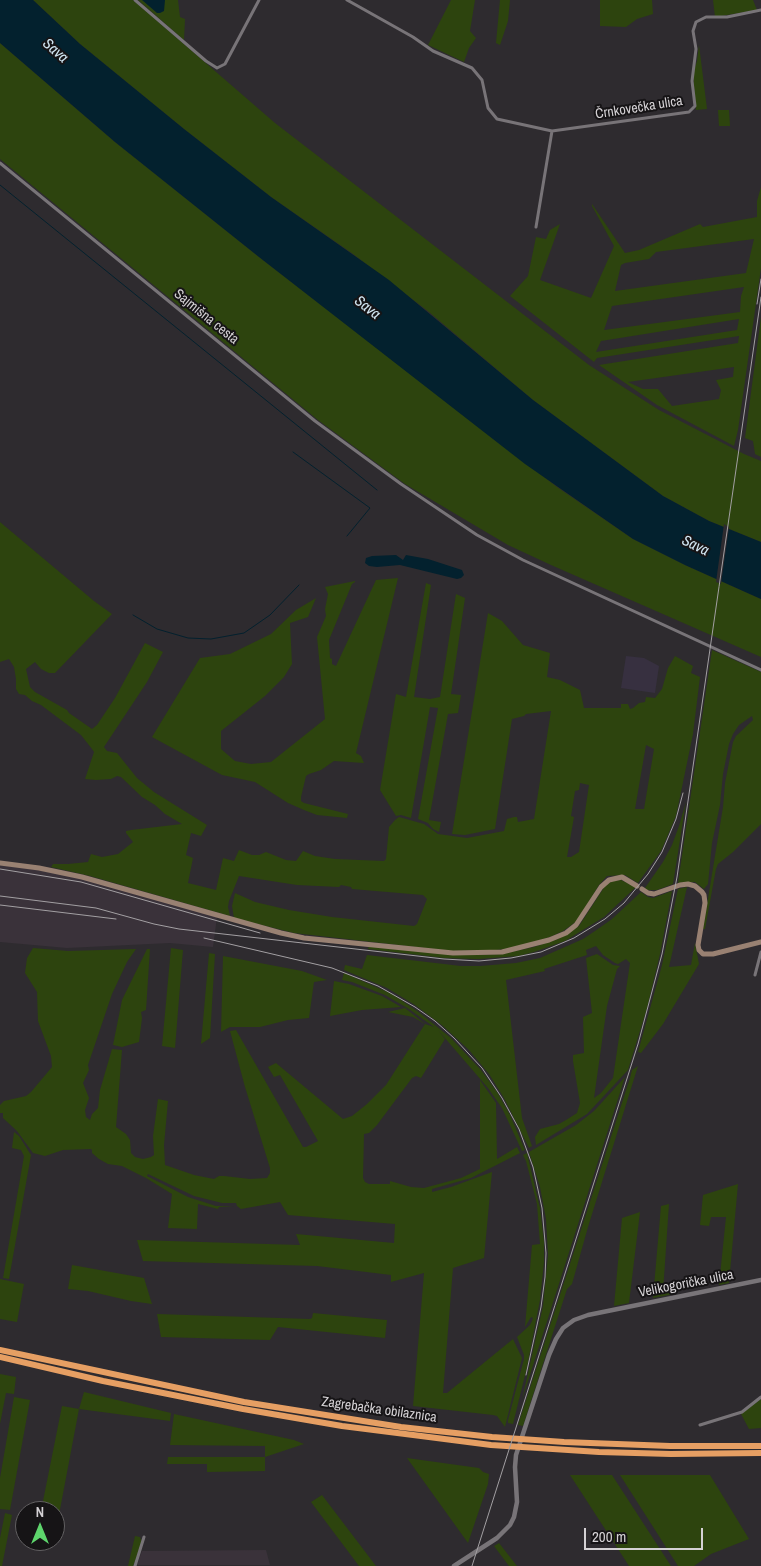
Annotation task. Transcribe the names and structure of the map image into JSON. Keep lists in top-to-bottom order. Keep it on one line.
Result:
{"streets":{"highway":["Zagrebačka obilaznica"],"street":["Črnkovečka ulica","Sajmišna cesta","Velikogorička ulica"]},"water":["Sava"],"scale_bar":"200 m","north":"top"}
